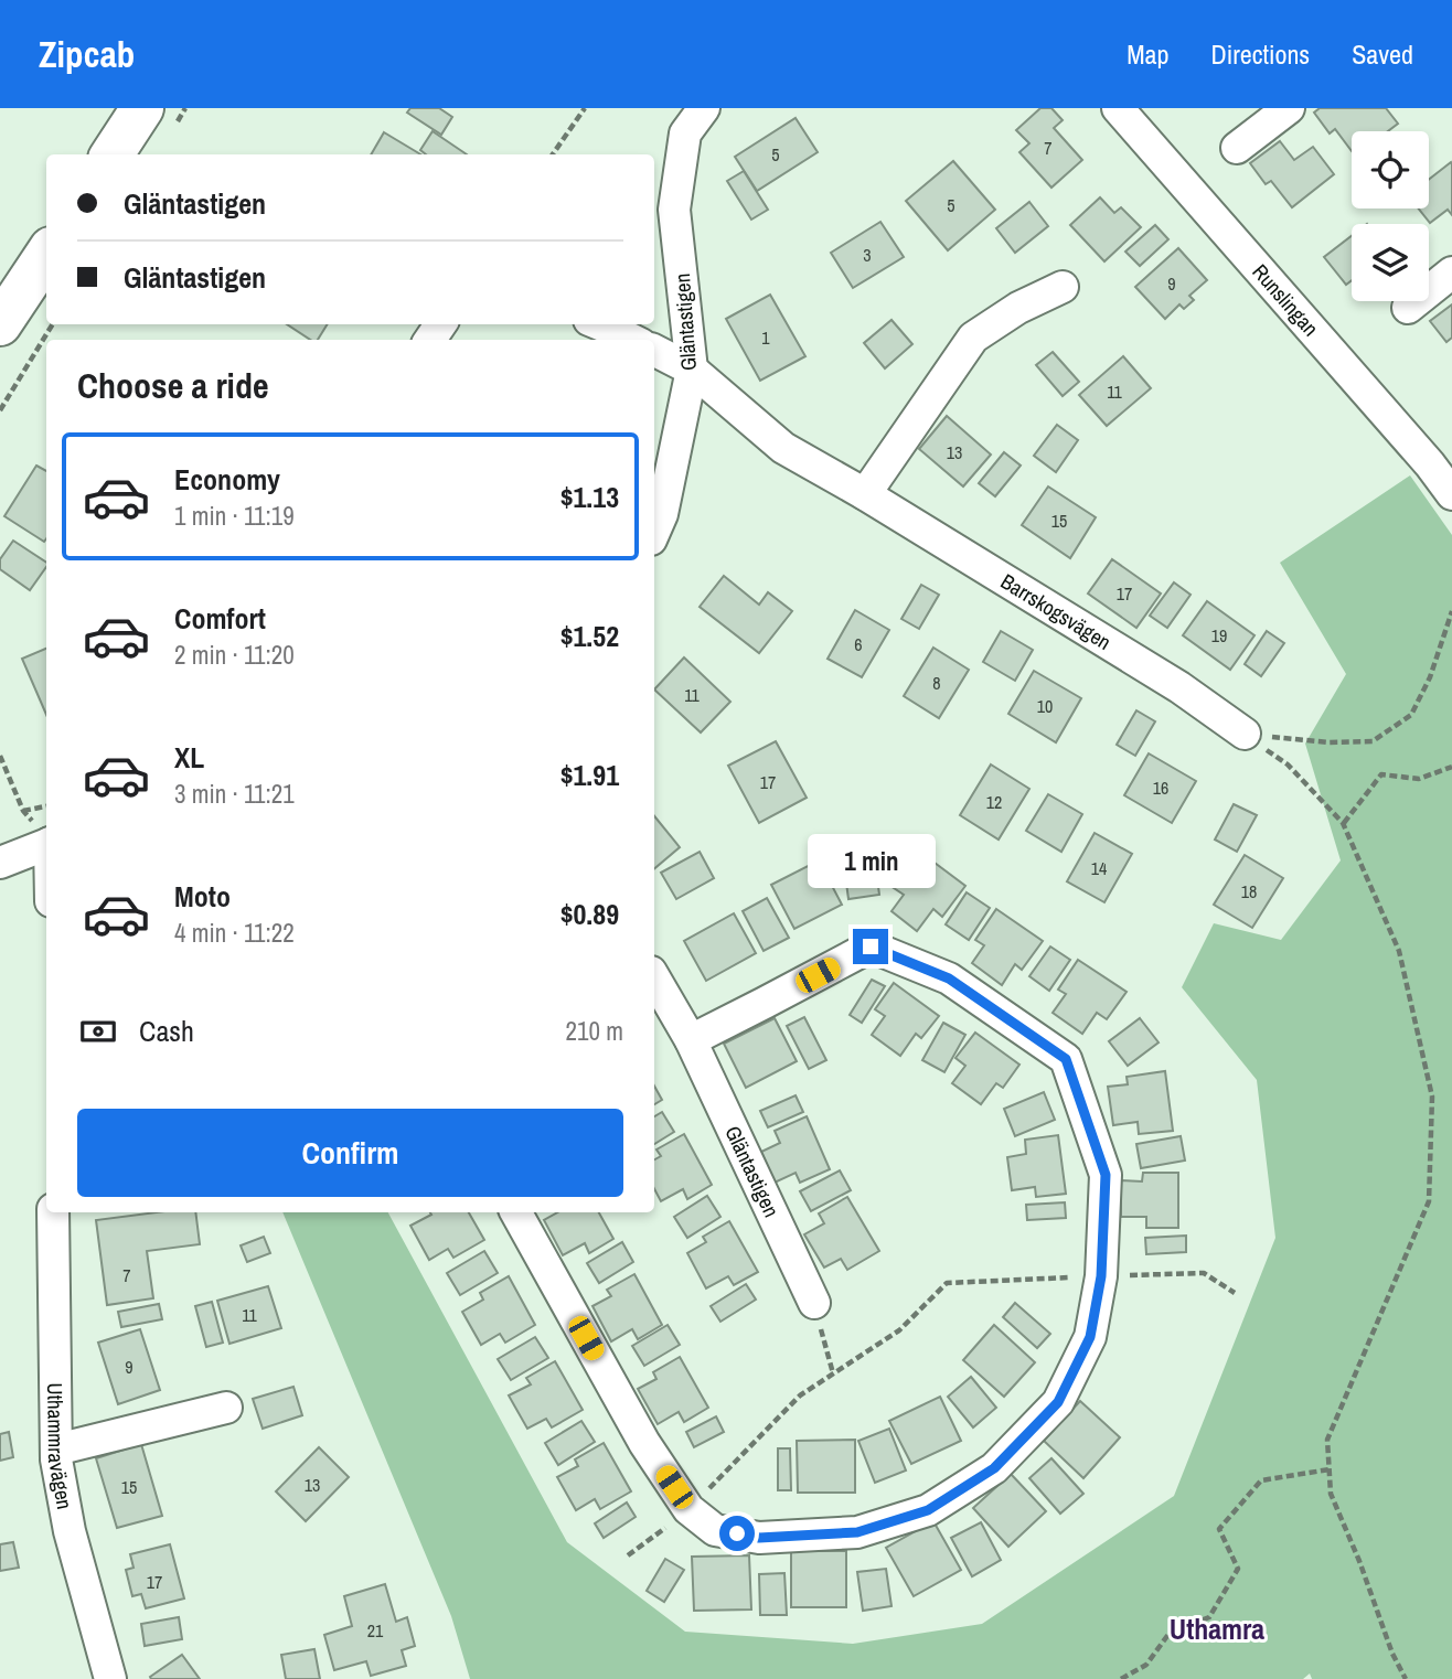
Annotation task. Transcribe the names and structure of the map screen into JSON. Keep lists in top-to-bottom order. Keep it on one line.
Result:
{"streets":{"street":["Runslingan","Gläntastigen","Barrskogsvägen","Uthammravägen"]},"crossings":[["Gläntastigen","Barrskogsvägen"]],"districts":["Uthamra"],"house_numbers":["7","5","5","3","9","1","11","13","15","17","19","6","8","11","10","17","16","12","14","18","7","11","9","13","15","17","21"],"page":{"header":"Zipcab","nav":["Map","Directions","Saved"],"banner":["Gläntastigen","Gläntastigen"],"heading":"Choose a ride","list":[{"name":"Economy","note":"1 min · 11:19","value":"$1.13"},{"name":"Comfort","note":"2 min · 11:20","value":"$1.52"},{"name":"XL","note":"3 min · 11:21","value":"$1.91"},{"name":"Moto","note":"4 min · 11:22","value":"$0.89"}],"bubble":"1 min","pay":["Cash","210 m"],"buttons":"Confirm"}}
